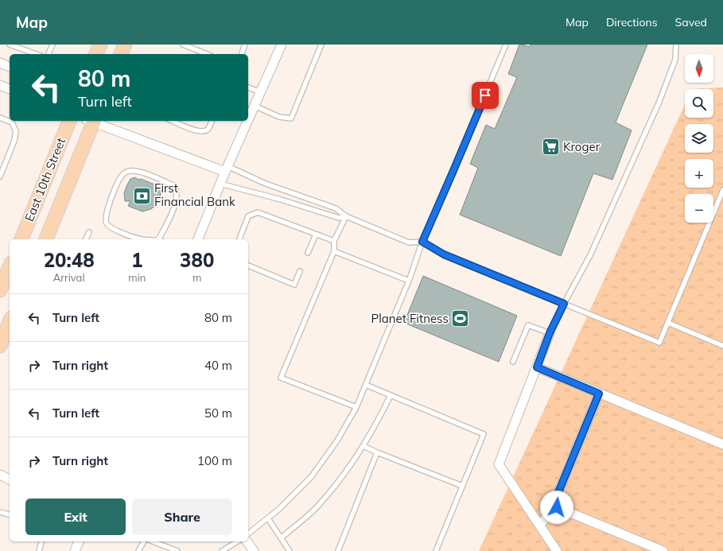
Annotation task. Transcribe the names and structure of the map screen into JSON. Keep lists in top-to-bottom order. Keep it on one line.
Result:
{"streets":{"main road":["East 10th Street"]},"places":{"supermarket":["Kroger"],"bank":["First Financial Bank"],"sports":["Planet Fitness"]},"north":"bottom","page":{"header":"Map","nav":["Map","Directions","Saved"],"map_buttons":["+","−"],"turn":["80 m","Turn left"],"eta":["20:48","Arrival","1","min","380","m"],"list":[{"name":"Turn left","value":"80 m"},{"name":"Turn right","value":"40 m"},{"name":"Turn left","value":"50 m"},{"name":"Turn right","value":"100 m"}],"buttons":["Exit","Share"]}}
